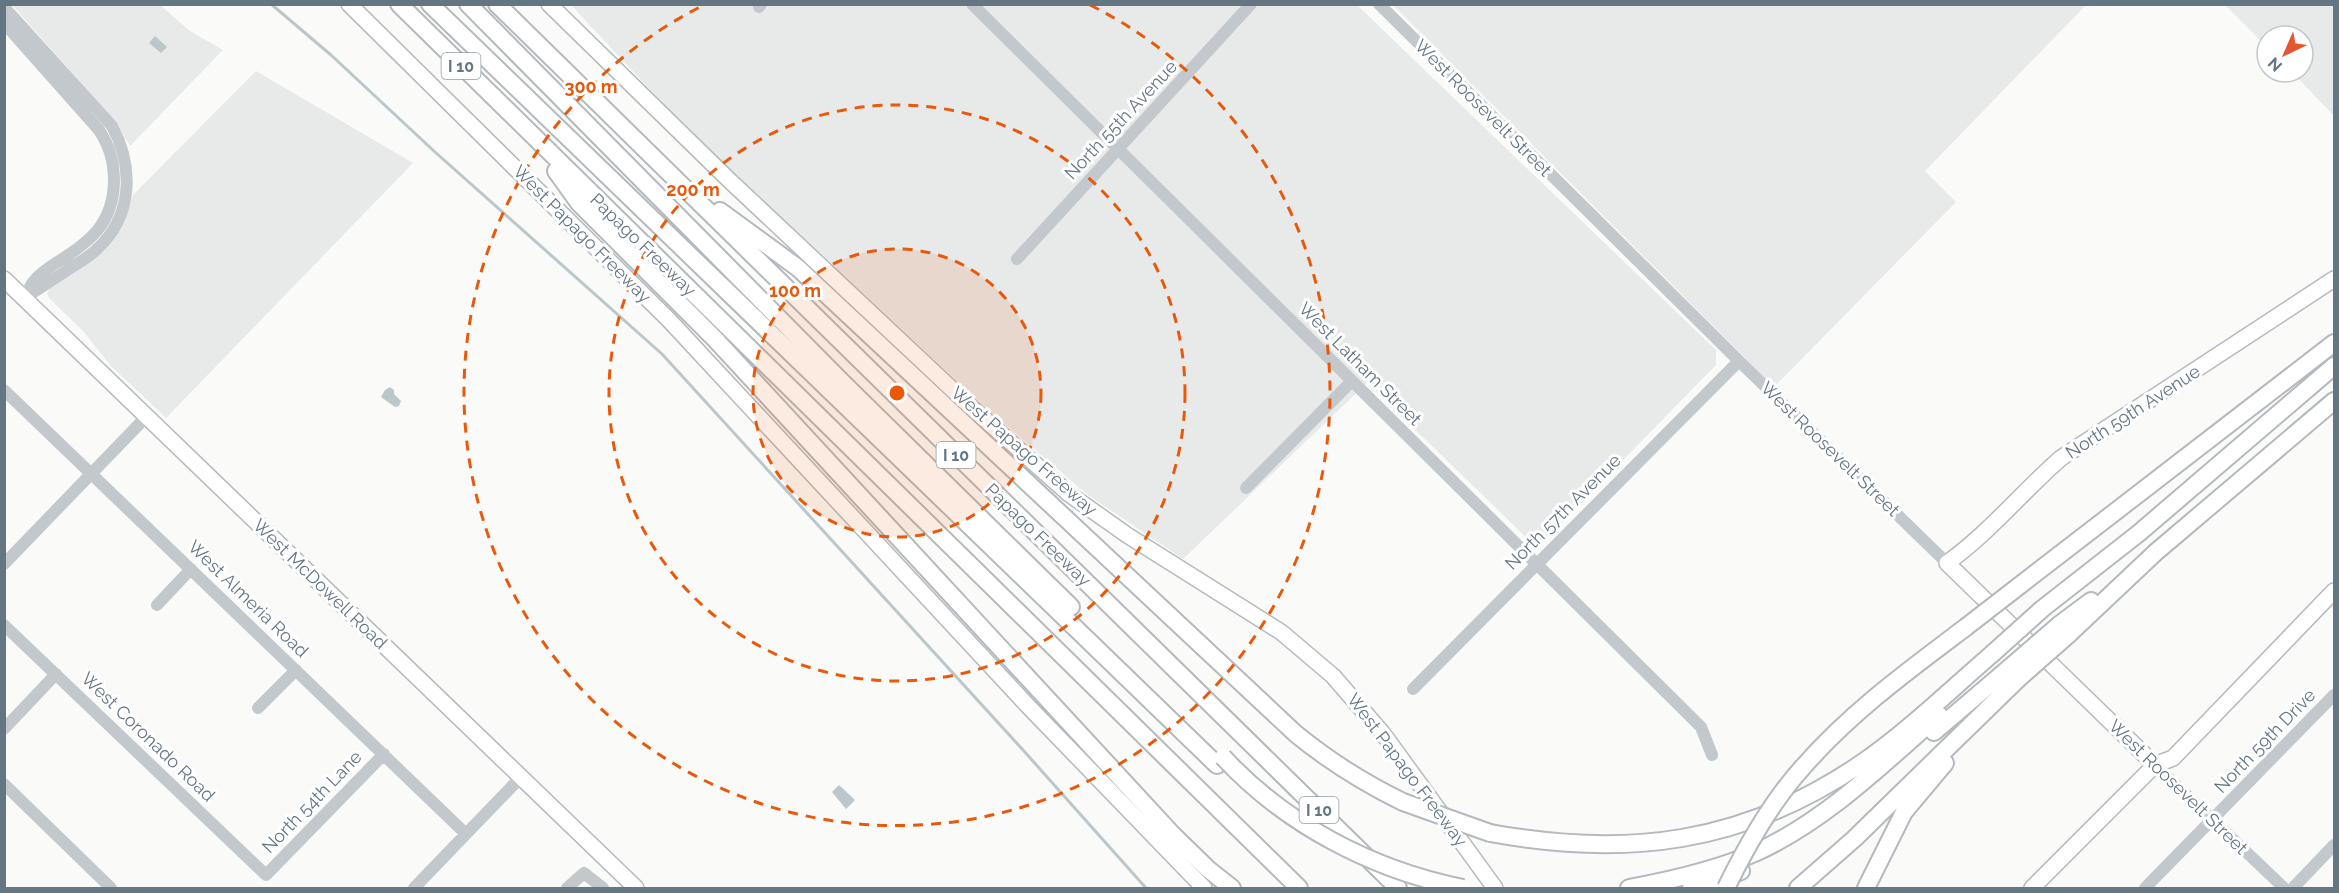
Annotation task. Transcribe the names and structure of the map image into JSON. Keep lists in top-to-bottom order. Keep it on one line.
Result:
{"streets":{"highway":["I 10","Papago Freeway"],"main road":["West Roosevelt Street","West Papago Freeway","North 59th Avenue","West McDowell Road"],"street":["North 55th Avenue","West Latham Street","North 57th Avenue","West Almeria Road","West Coronado Road","North 59th Drive","North 54th Lane"]},"crossings":[["West Roosevelt Street","North 59th Avenue"],["West Roosevelt Street","North 57th Avenue"],["West Roosevelt Street","North 59th Drive"],["North 55th Avenue","West Latham Street"],["West Latham Street","North 57th Avenue"],["West Almeria Road","North 54th Lane"],["West Coronado Road","North 54th Lane"]],"north":"bottom left","rings":["300 m","200 m","100 m"]}
